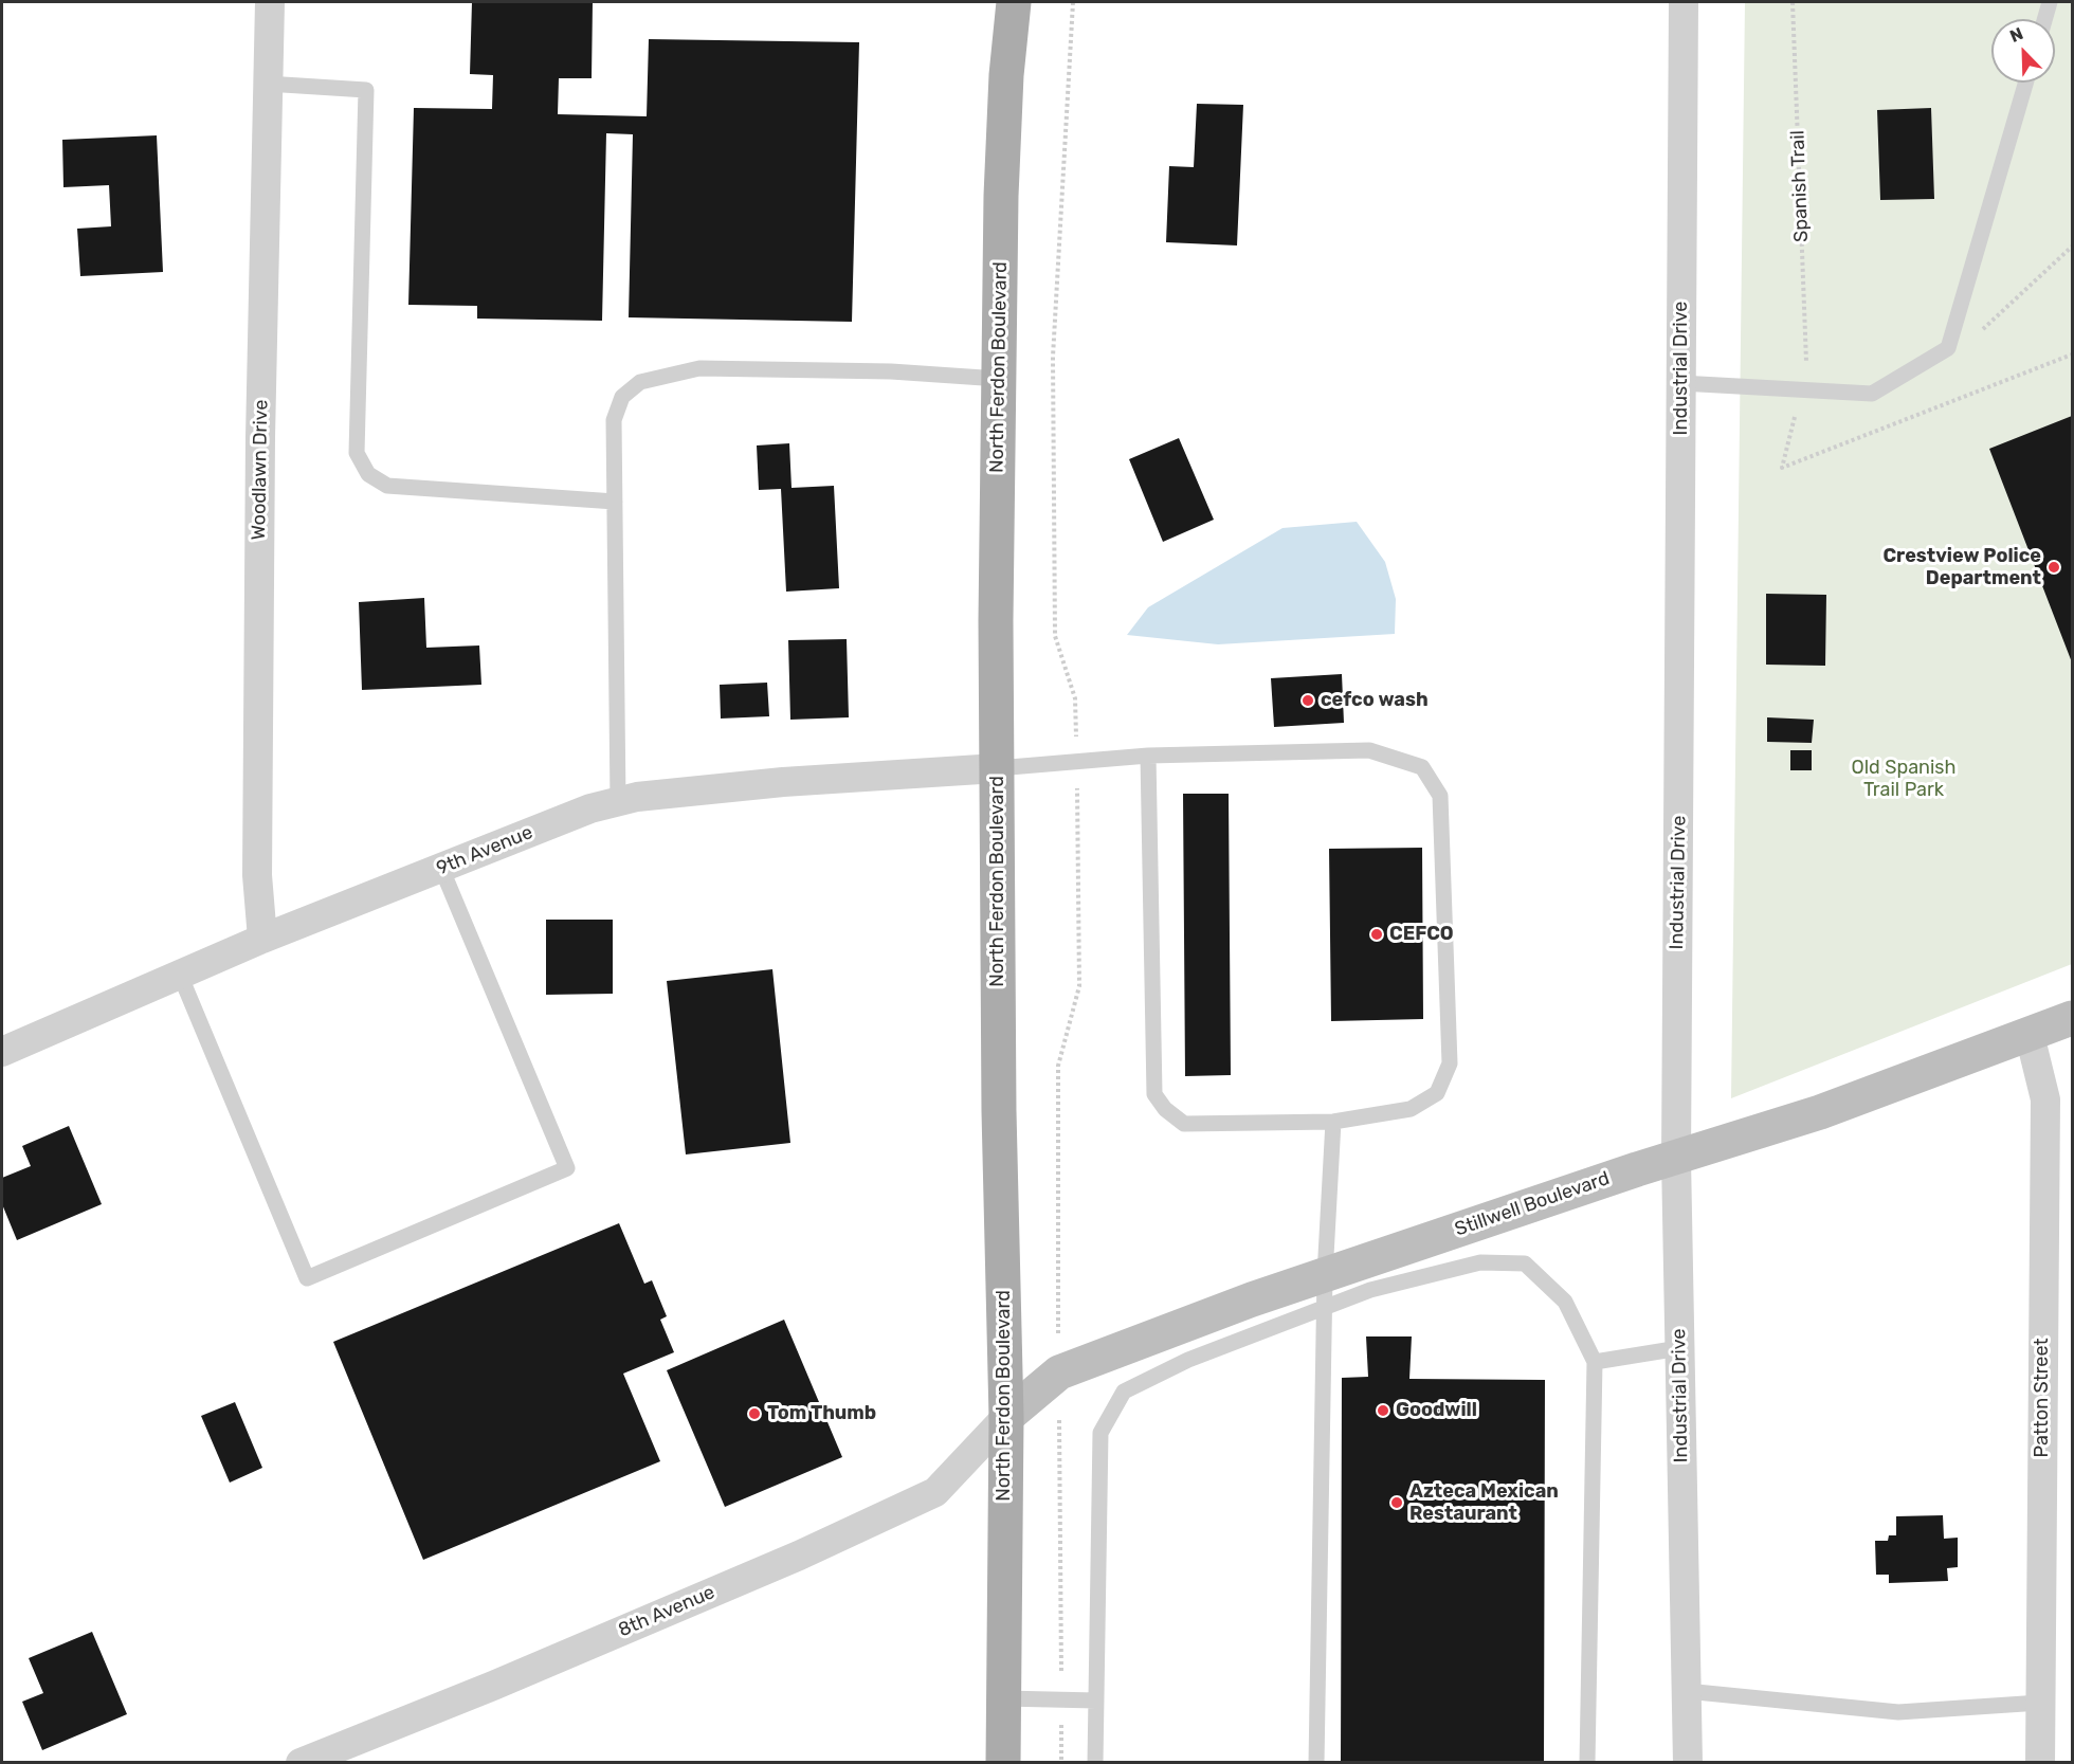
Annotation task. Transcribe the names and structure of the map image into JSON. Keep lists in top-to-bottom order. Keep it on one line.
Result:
{"streets":{"main road":["North Ferdon Boulevard"],"street":["Industrial Drive","Woodlawn Drive","9th Avenue","Stillwell Boulevard","Patton Street","8th Avenue"],"path":["Spanish Trail"]},"crossings":[["North Ferdon Boulevard","9th Avenue"],["North Ferdon Boulevard","Stillwell Boulevard"],["North Ferdon Boulevard","8th Avenue"],["Industrial Drive","Stillwell Boulevard"],["Woodlawn Drive","9th Avenue"],["Stillwell Boulevard","Patton Street"],["Stillwell Boulevard","8th Avenue"]],"parks":["Old Spanish Trail Park"],"places":["Crestview Police Department","cefco wash","CEFCO","Goodwill","Tom Thumb","Azteca Mexican Restaurant"],"north":"top left"}
